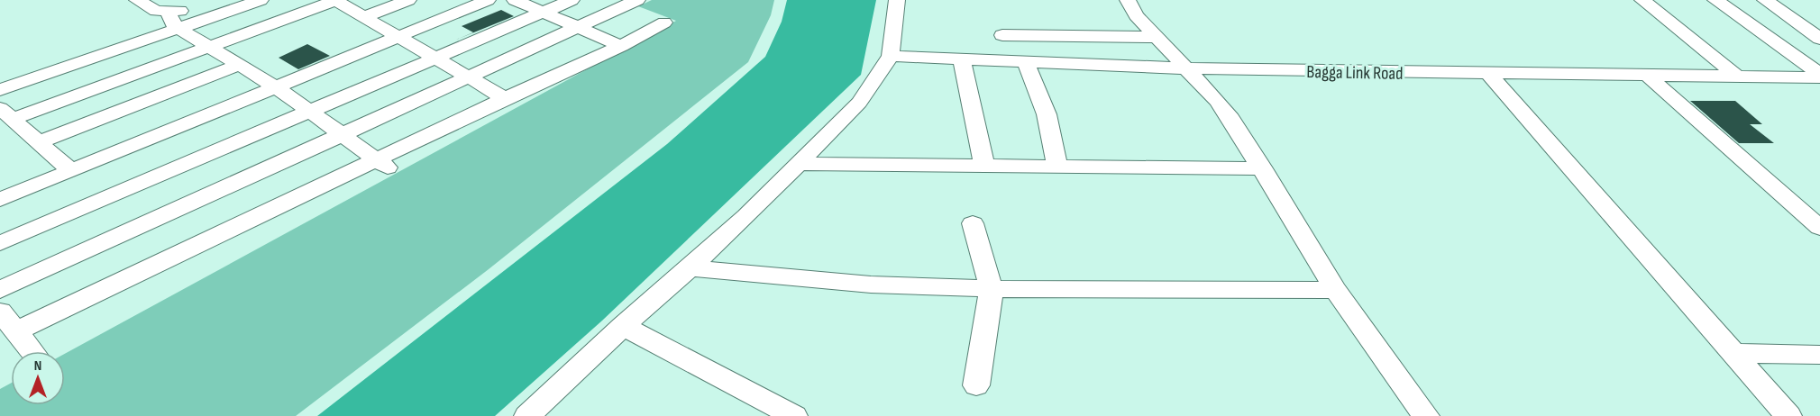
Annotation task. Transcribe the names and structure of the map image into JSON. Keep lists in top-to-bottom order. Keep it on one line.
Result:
{"streets":{"street":["Bagga Link Road"]},"north":"top"}
